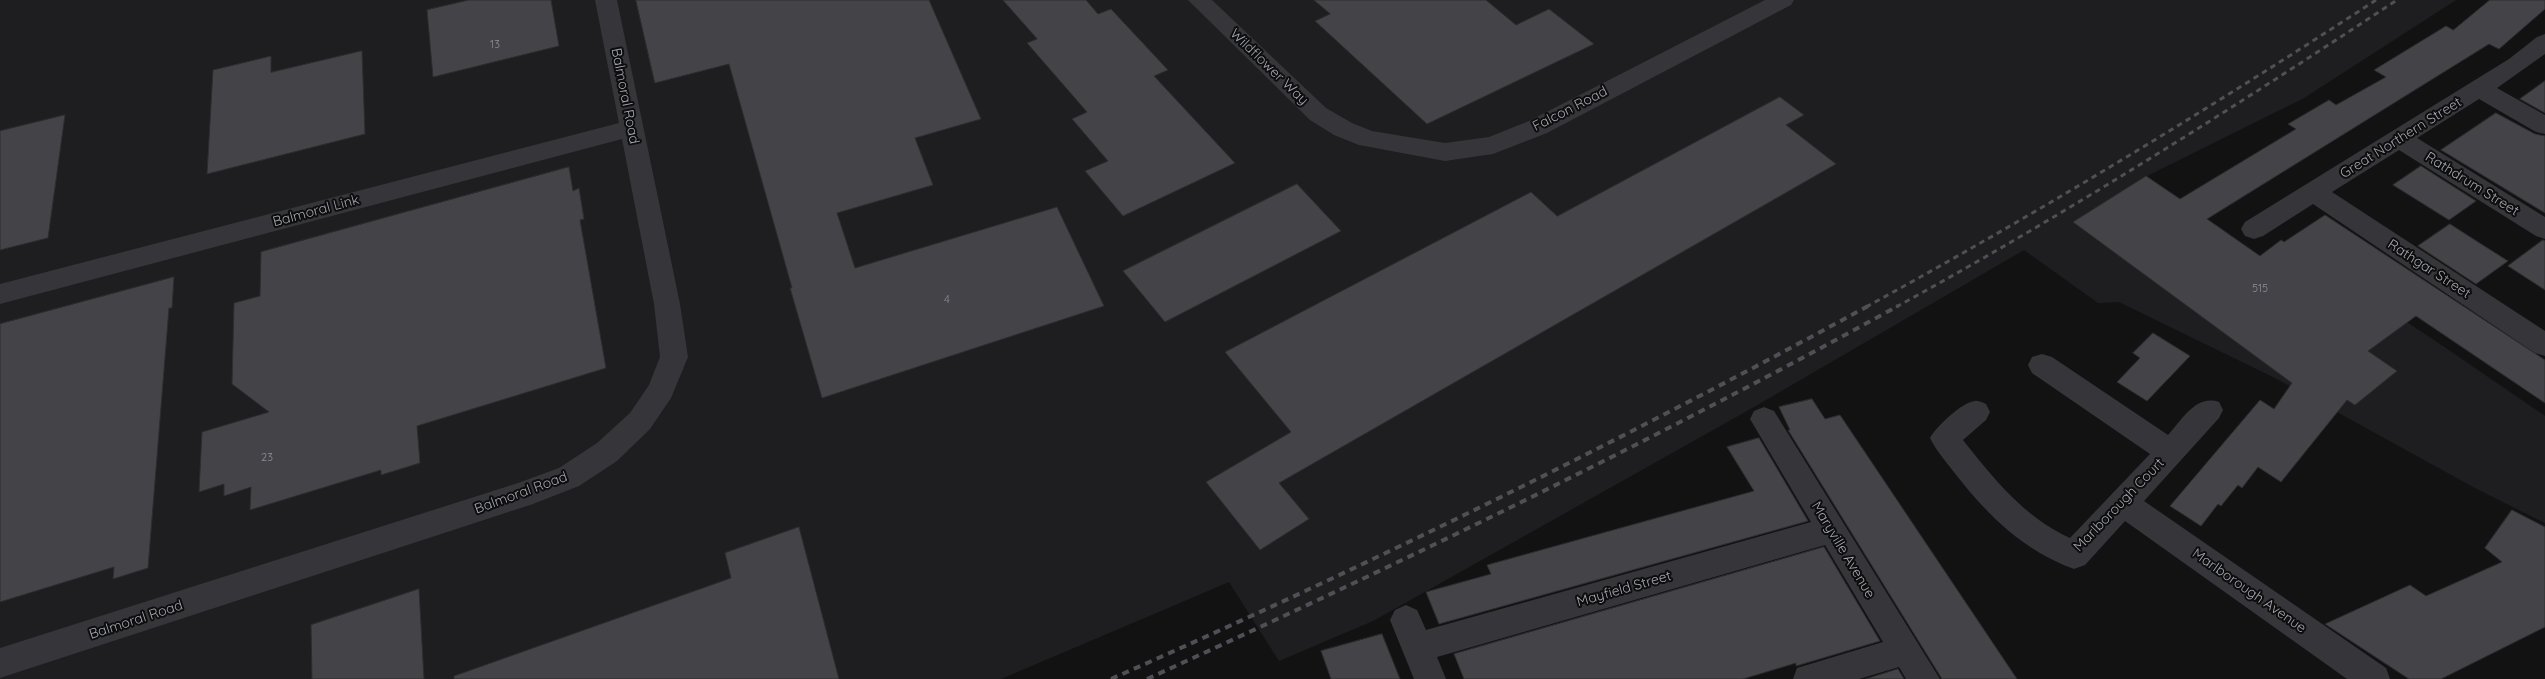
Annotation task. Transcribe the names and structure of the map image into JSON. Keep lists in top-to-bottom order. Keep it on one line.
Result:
{"streets":{"street":["Wildflower Way","Balmoral Road","Falcon Road","Great Northern Street","Rathdrum Street","Balmoral Link","Rathgar Street","Marlborough Court","Maryville Avenue","Mayfield Street","Marlborough Avenue"]},"crossings":[["Wildflower Way","Falcon Road"],["Balmoral Road","Balmoral Link"],["Great Northern Street","Rathdrum Street"],["Great Northern Street","Rathgar Street"],["Marlborough Court","Marlborough Avenue"],["Maryville Avenue","Mayfield Street"]],"house_numbers":["13","515","4","23"]}
